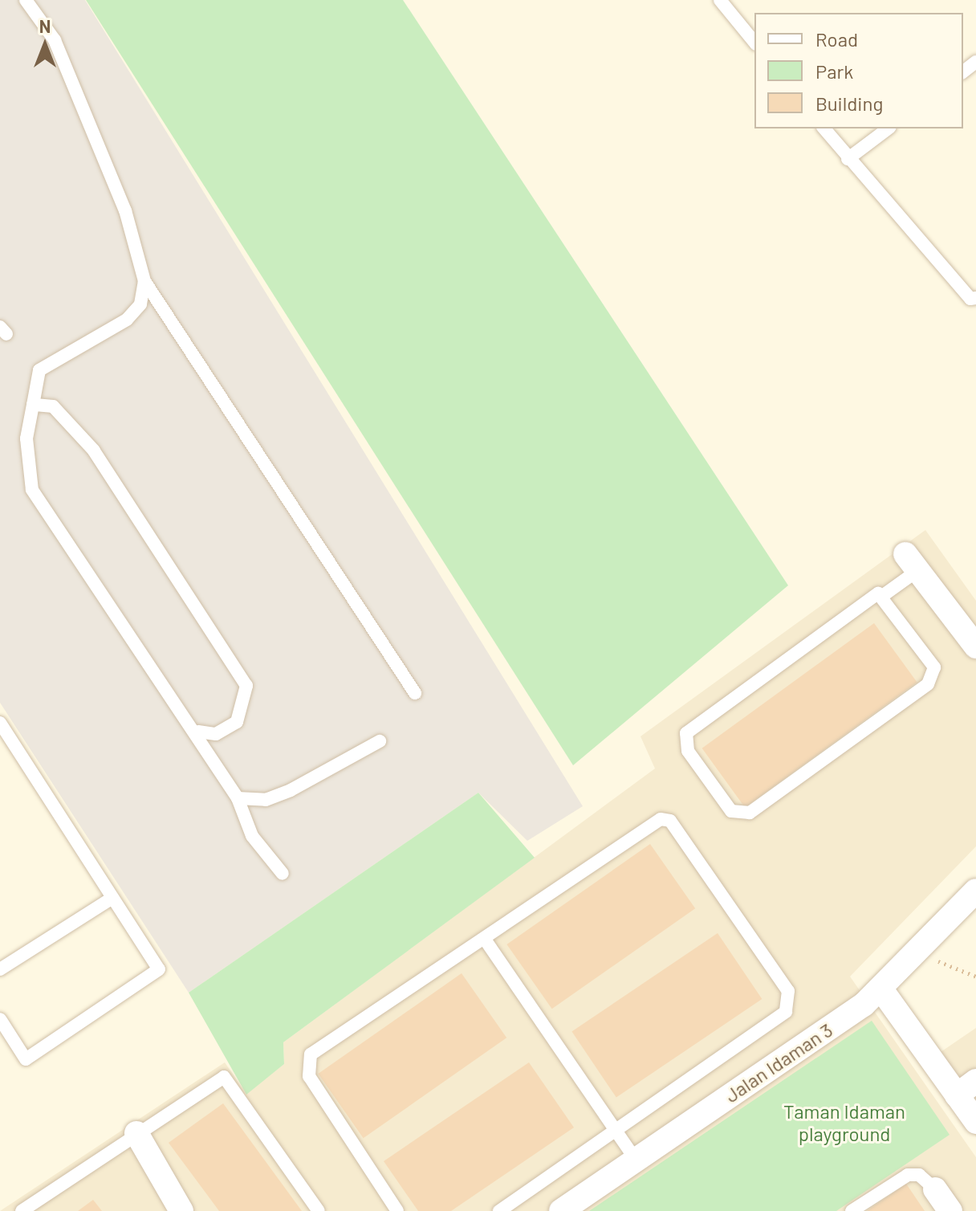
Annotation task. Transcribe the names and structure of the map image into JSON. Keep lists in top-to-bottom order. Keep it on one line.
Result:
{"streets":{"street":["Jalan Idaman 3"]},"parks":["Taman Idaman playground"],"legend":["Road","Park","Building"],"north":"top"}
